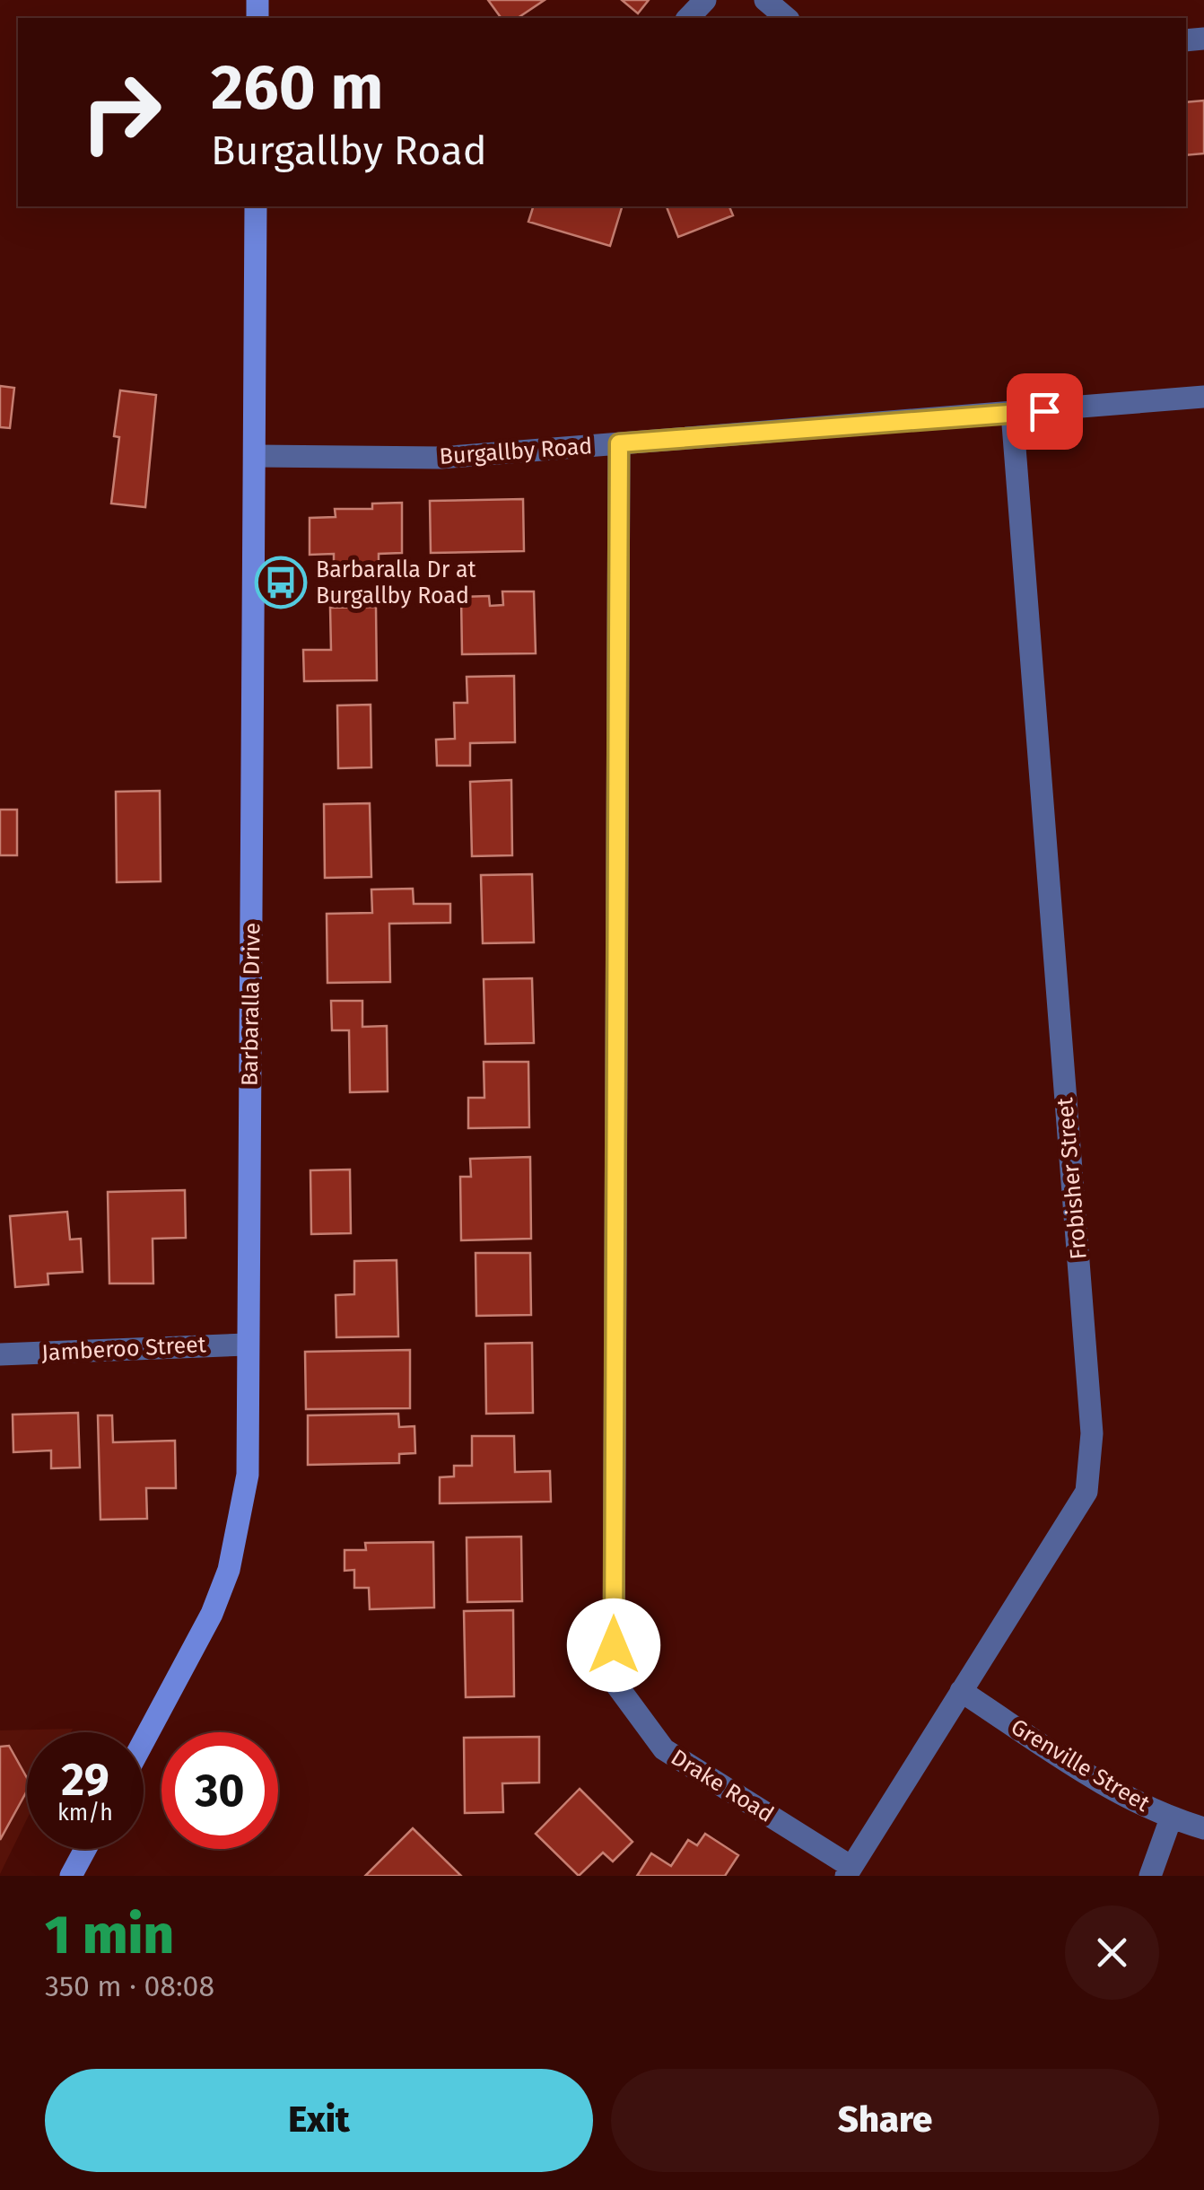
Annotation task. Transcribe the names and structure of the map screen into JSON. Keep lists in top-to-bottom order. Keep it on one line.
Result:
{"streets":{"street":["Burgallby Road","Barbaralla Drive","Frobisher Street","Jamberoo Street","Grenville Street","Drake Road"]},"crossings":[["Burgallby Road","Barbaralla Drive"],["Burgallby Road","Frobisher Street"],["Burgallby Road","Drake Road"],["Barbaralla Drive","Jamberoo Street"],["Frobisher Street","Grenville Street"],["Frobisher Street","Drake Road"]],"places":{"bus stop":["Barbaralla Dr at Burgallby Road"]},"page":{"turn":["260 m","Burgallby Road"],"speed":"29 km/h","limit":"30","heading":["1 min","350 m · 08:08"],"buttons":["Exit","Share"]}}
